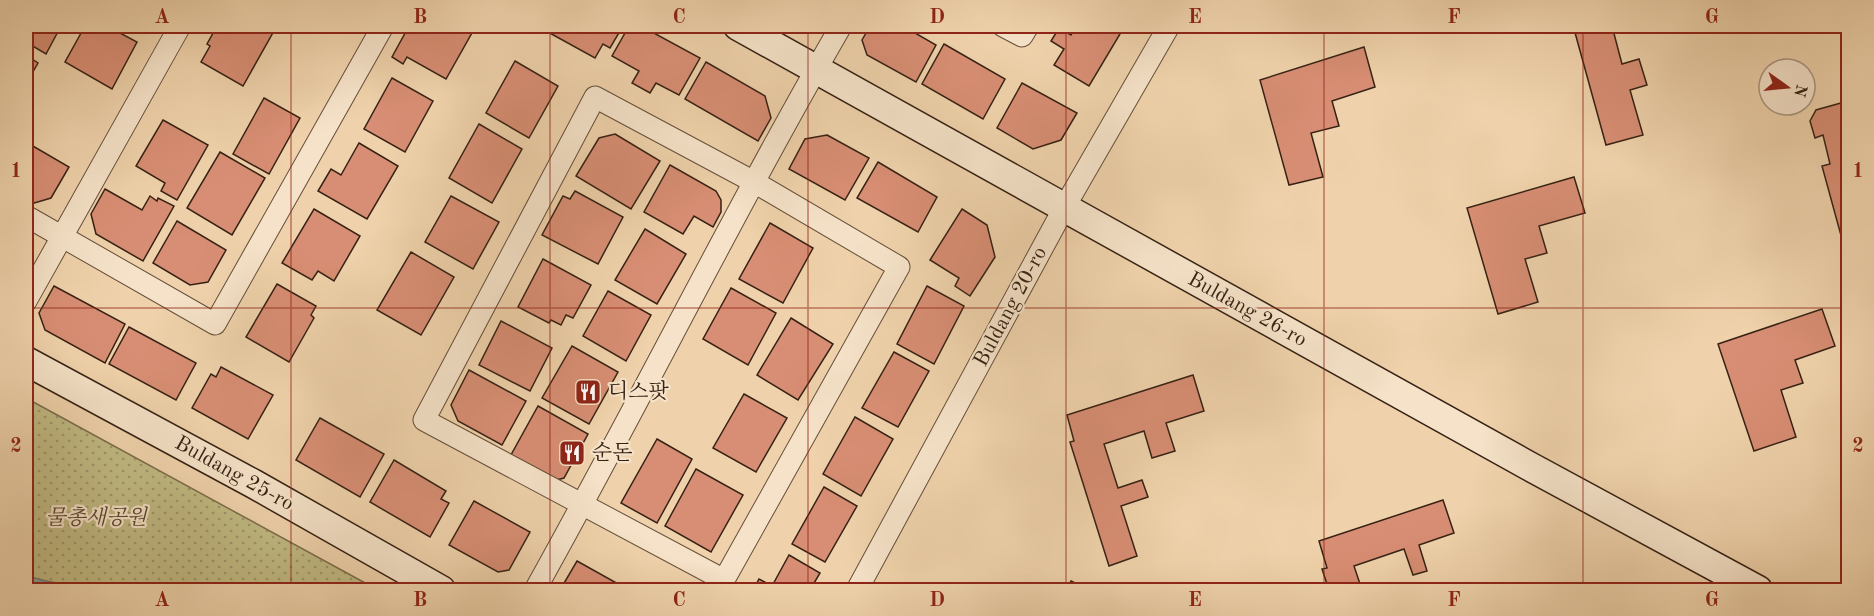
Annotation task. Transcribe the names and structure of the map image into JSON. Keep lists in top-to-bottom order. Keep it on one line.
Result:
{"streets":{"street":["Buldang 20-ro","Buldang 26-ro","Buldang 25-ro"]},"crossings":[["Buldang 20-ro","Buldang 26-ro"]],"parks":["물총새공원"],"places":{"restaurant":["디스팟","순돈"]},"north":"right","grid":{"columns":["A","B","C","D","E","F","G"],"rows":["1","2"]}}
